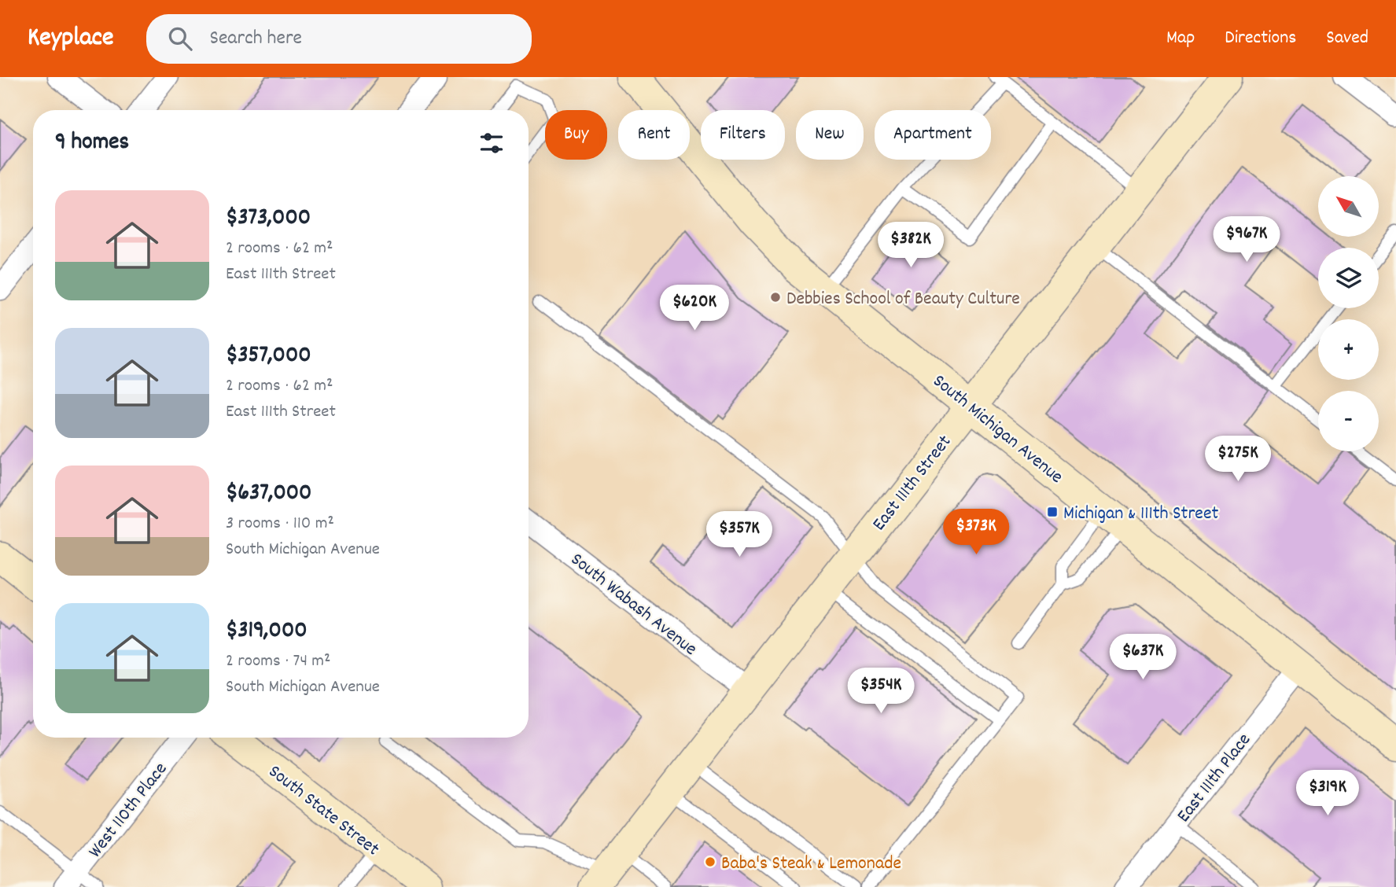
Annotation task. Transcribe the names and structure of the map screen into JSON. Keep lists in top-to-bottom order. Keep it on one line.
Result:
{"streets":{"main road":["South Michigan Avenue","East 111th Street","South State Street"],"street":["South Wabash Avenue","East 111th Place","West 110th Place"]},"crossings":[["South Michigan Avenue","East 111th Street"],["South Michigan Avenue","East 111th Place"],["East 111th Street","South Wabash Avenue"]],"places":{"other":["Debbies School of Beauty Culture","Baba's Steak & Lemonade"],"transit":["Michigan & 111th Street"]},"north":"top left","page":{"header":"Keyplace","search":"Search here","nav":["Map","Directions","Saved"],"chip":["Buy","Rent","Filters","New","Apartment"],"heading":"9 homes","map_buttons":["+","−"],"list":[{"name":"$373,000","note":"2 rooms · 62 m² · East 111th Street"},{"name":"$357,000","note":"2 rooms · 62 m² · East 111th Street"},{"name":"$637,000","note":"3 rooms · 110 m² · South Michigan Avenue"},{"name":"$319,000","note":"2 rooms · 74 m² · South Michigan Avenue"}],"price":["$967K","$382K","$620K","$275K","$373K","$357K","$637K","$354K","$319K"]}}
